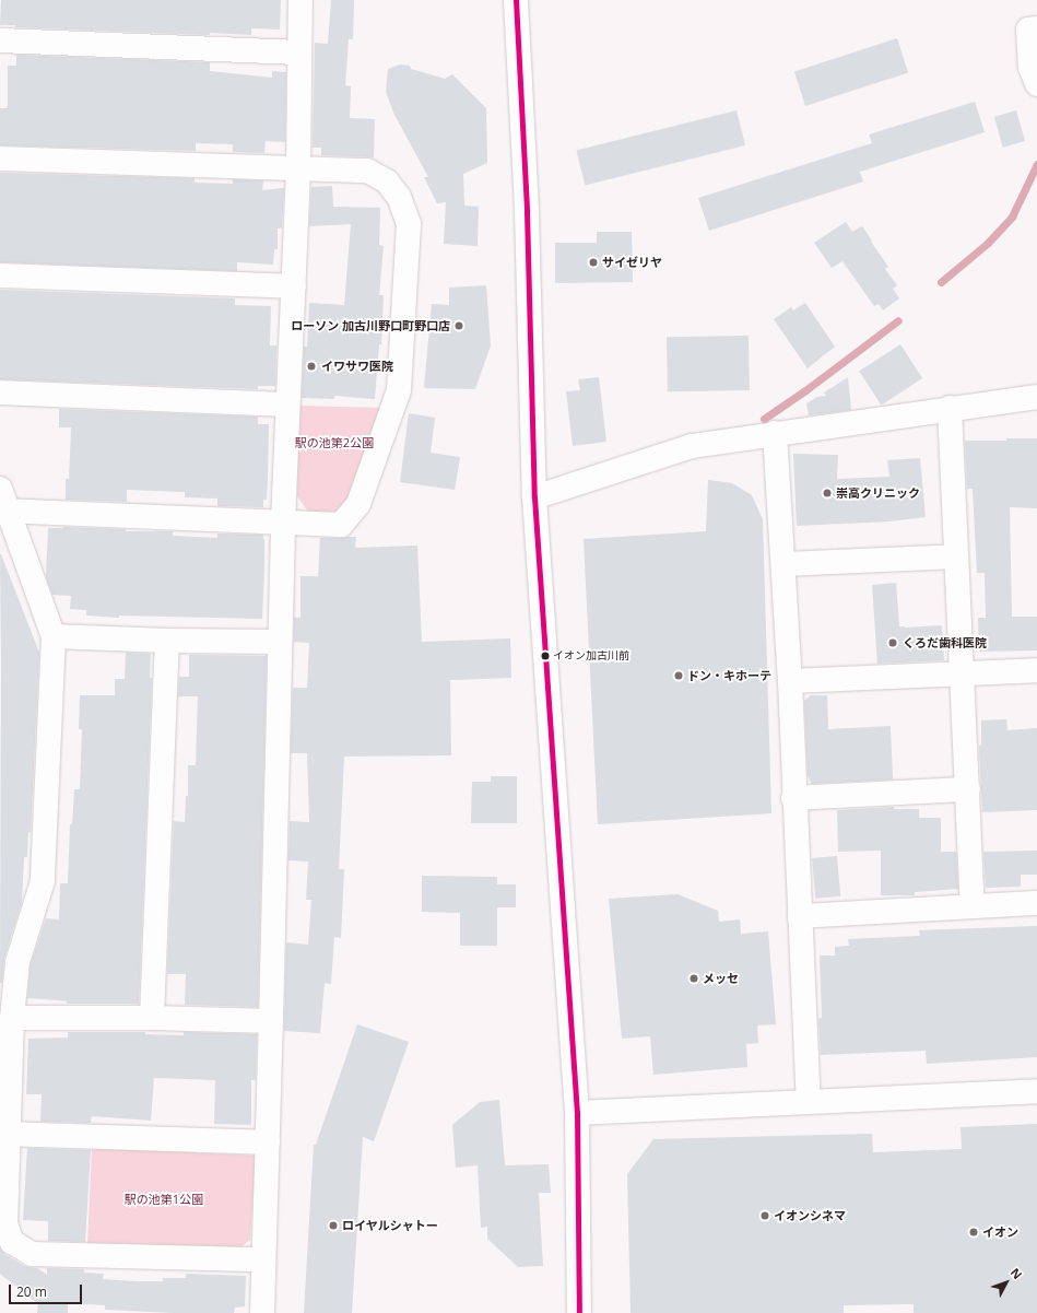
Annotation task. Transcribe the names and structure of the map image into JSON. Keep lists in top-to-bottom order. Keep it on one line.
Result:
{"parks":["駅の池第2公園","駅の池第1公園"],"places":["サイゼリヤ","ローソン 加古川野口町野口店","イワサワ医院","崇高クリニック","くろだ歯科医院","イオン加古川前","ドン・キホーテ","メッセ","イオンシネマ","ロイヤルシャトー","イオン"],"scale_bar":"20 m","north":"top right"}
